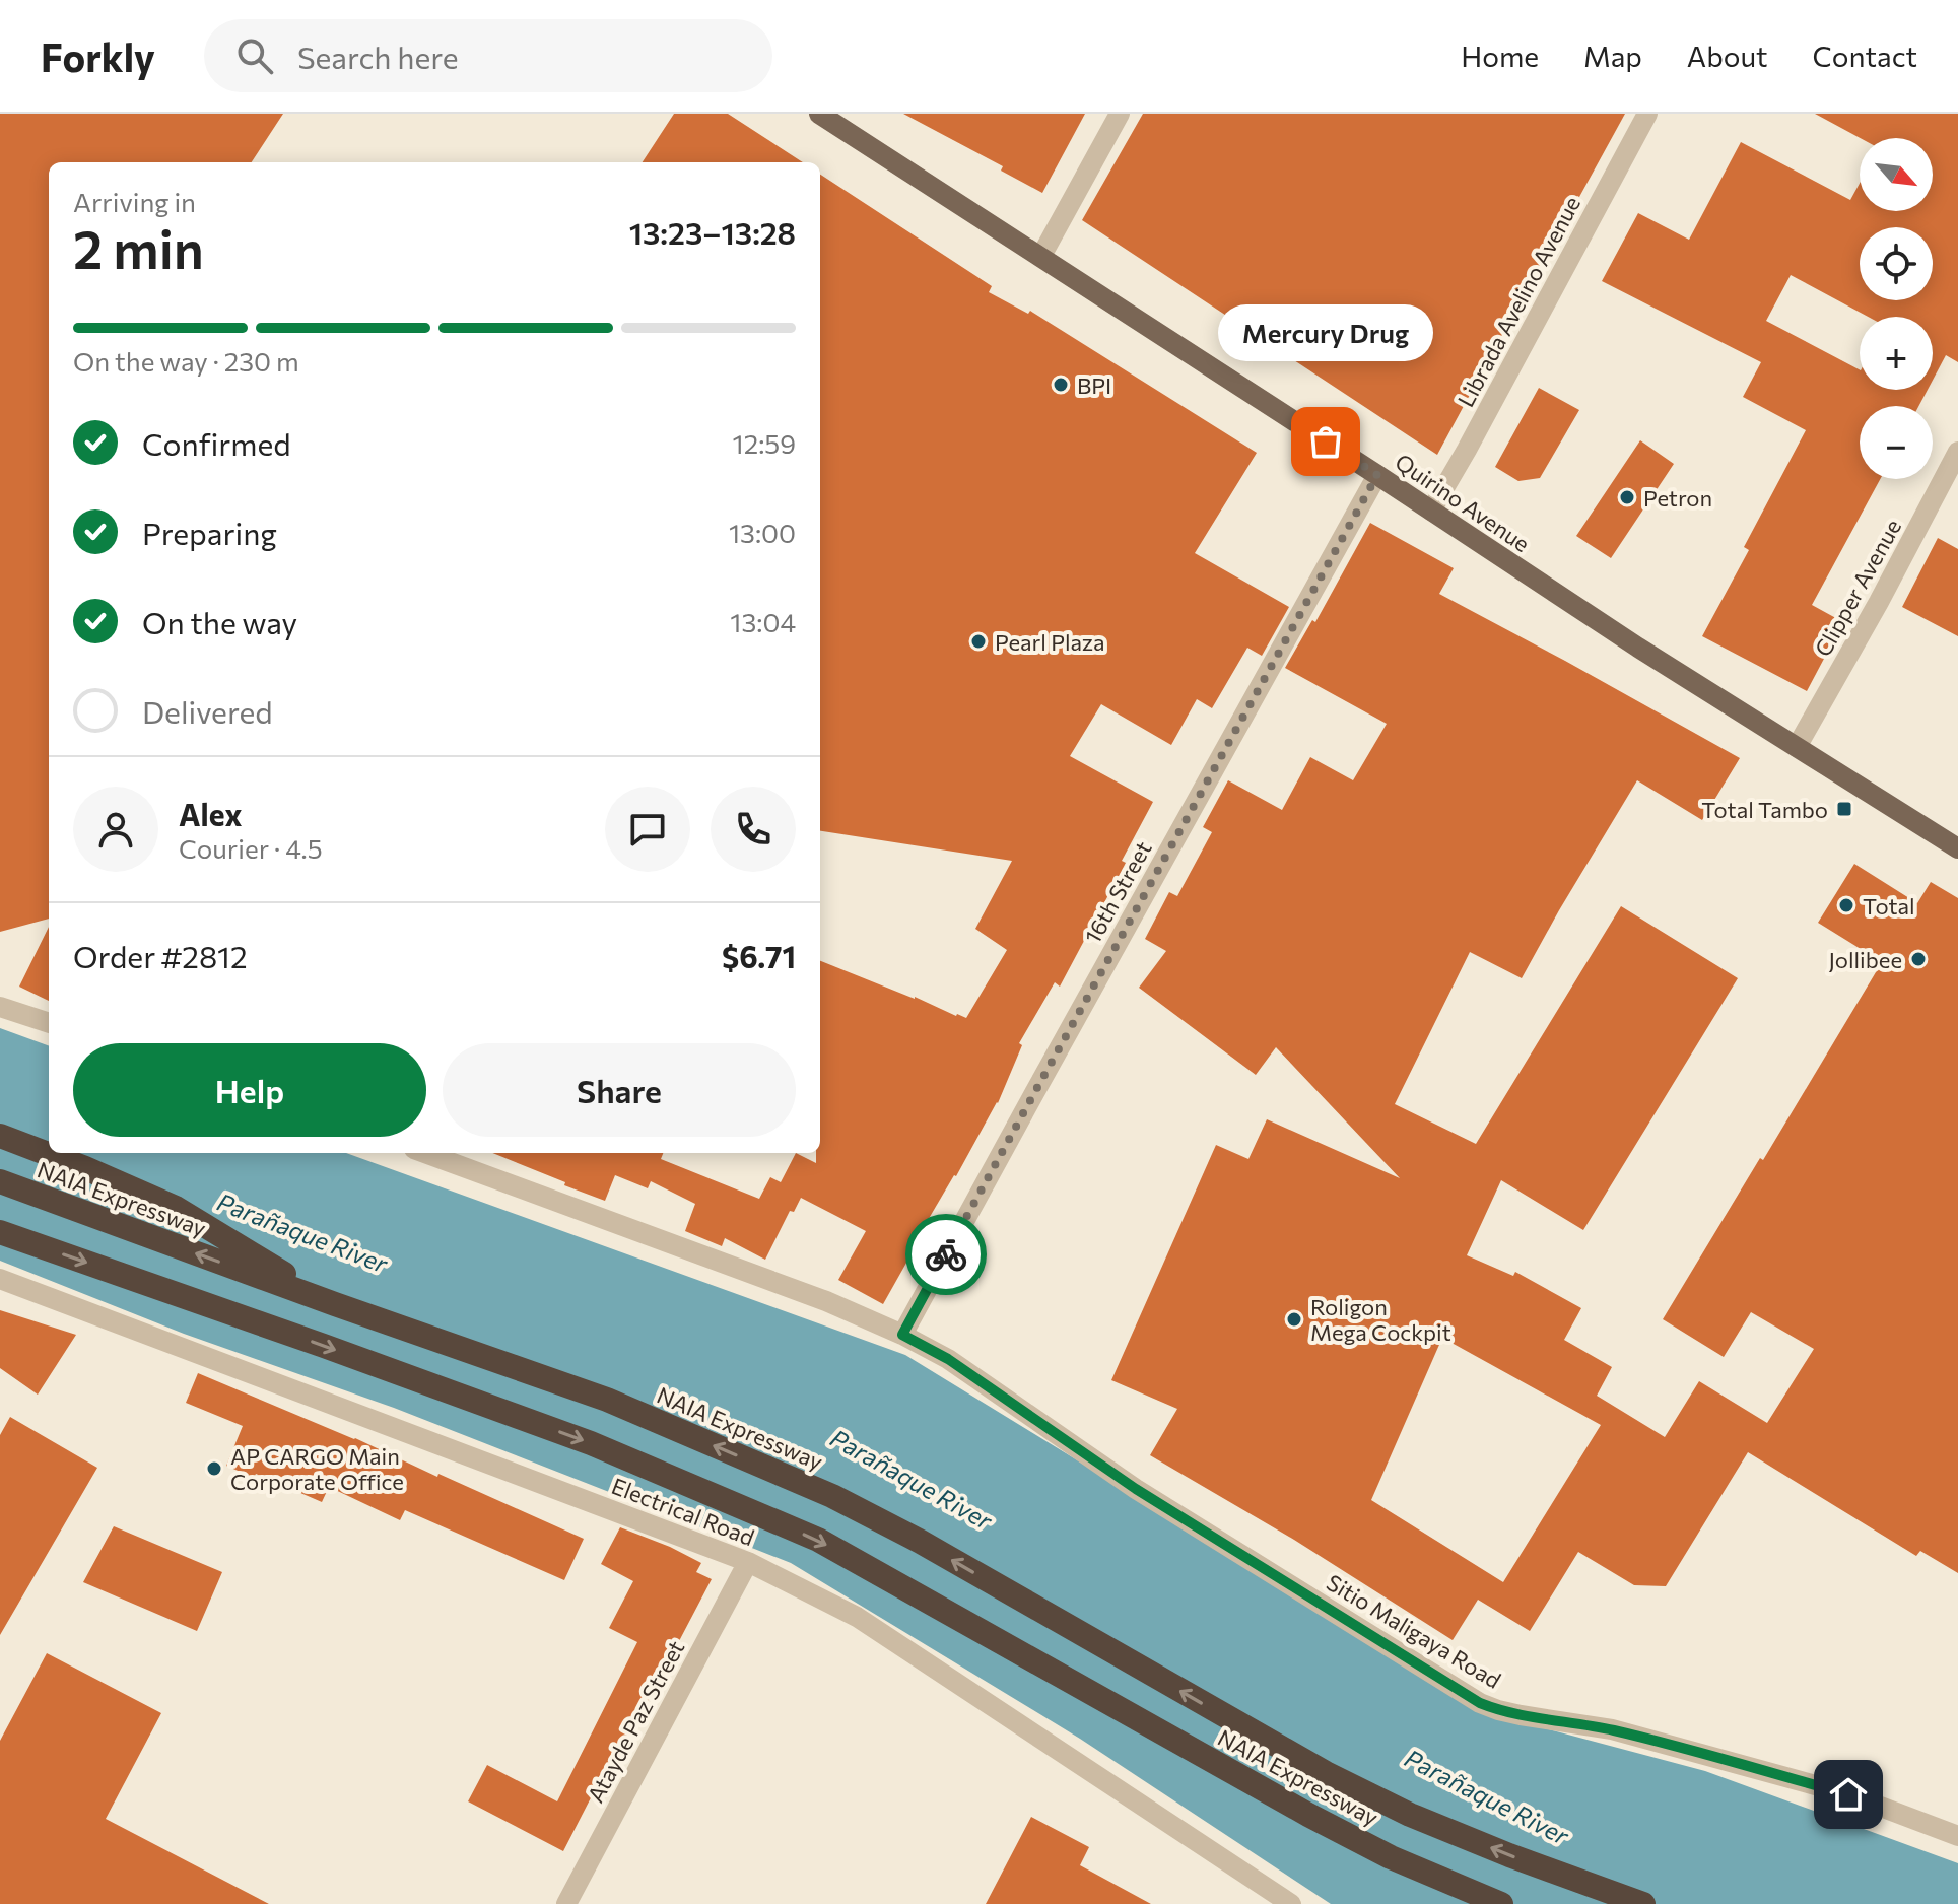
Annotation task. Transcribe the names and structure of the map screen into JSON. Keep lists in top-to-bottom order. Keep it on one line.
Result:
{"streets":{"highway":["NAIA Expressway"],"main road":["Quirino Avenue"],"street":["Librada Avelino Avenue","Clipper Avenue","16th Street","Electrical Road","Sitio Maligaya Road","Atayde Paz Street"]},"crossings":[["Librada Avelino Avenue","Quirino Avenue"],["Quirino Avenue","Clipper Avenue"],["Quirino Avenue","16th Street"],["16th Street","Sitio Maligaya Road"],["Electrical Road","Atayde Paz Street"]],"water":["Parañaque River"],"places":{"other":["BPI","Mercury Drug","Petron","Pearl Plaza","Total","Jollibee","Roligon Mega Cockpit","AP CARGO Main Corporate Office"],"transit":["Total Tambo"]},"north":"bottom right","page":{"header":"Forkly","search":"Search here","nav":["Home","Map","About","Contact"],"map_buttons":["+","−"],"heading":["2 min","Arriving in","13:23–13:28"],"panel":["Alex","Courier · 4.5","Order #2812","$6.71"],"bar":"On the way · 230 m","bubble":"Mercury Drug","list":[["Confirmed","12:59"],["Preparing","13:00"],["On the way","13:04"],"Delivered"],"buttons":["Help","Share"]}}
